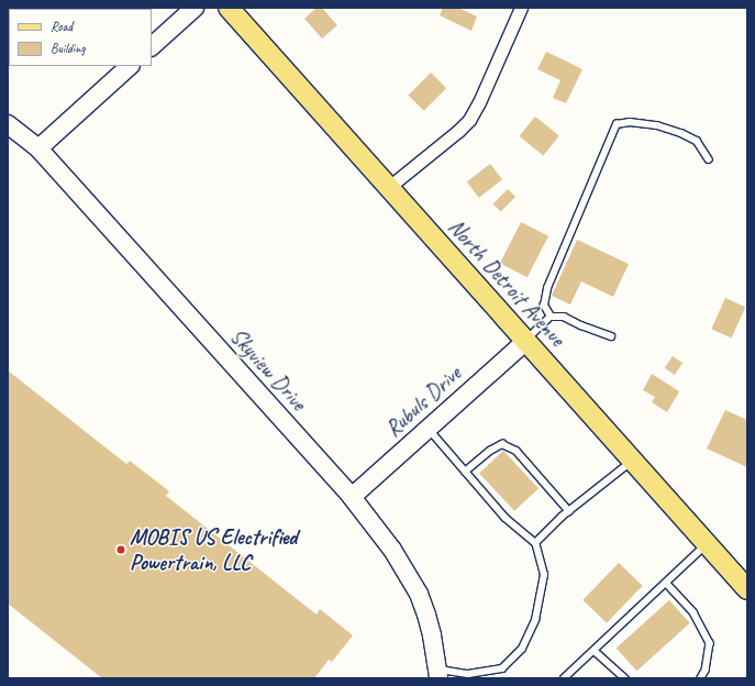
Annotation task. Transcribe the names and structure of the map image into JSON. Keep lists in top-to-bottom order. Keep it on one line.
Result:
{"streets":{"main road":["North Detroit Avenue"],"street":["Skyview Drive","Rubuls Drive"]},"crossings":[["North Detroit Avenue","Rubuls Drive"],["Skyview Drive","Rubuls Drive"]],"places":["MOBIS US Electrified Powertrain, LLC"],"legend":["Road","Building"]}
